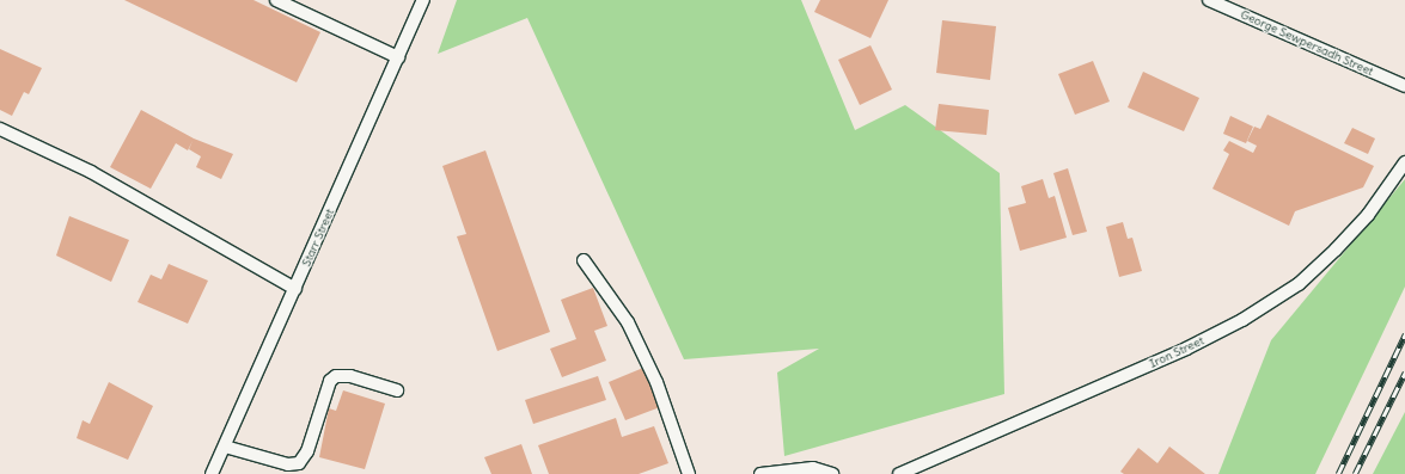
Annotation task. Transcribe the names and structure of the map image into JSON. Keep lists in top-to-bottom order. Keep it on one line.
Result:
{"streets":{"lane":["George Sewpersadh Street","Starr Street","Iron Street"]}}
